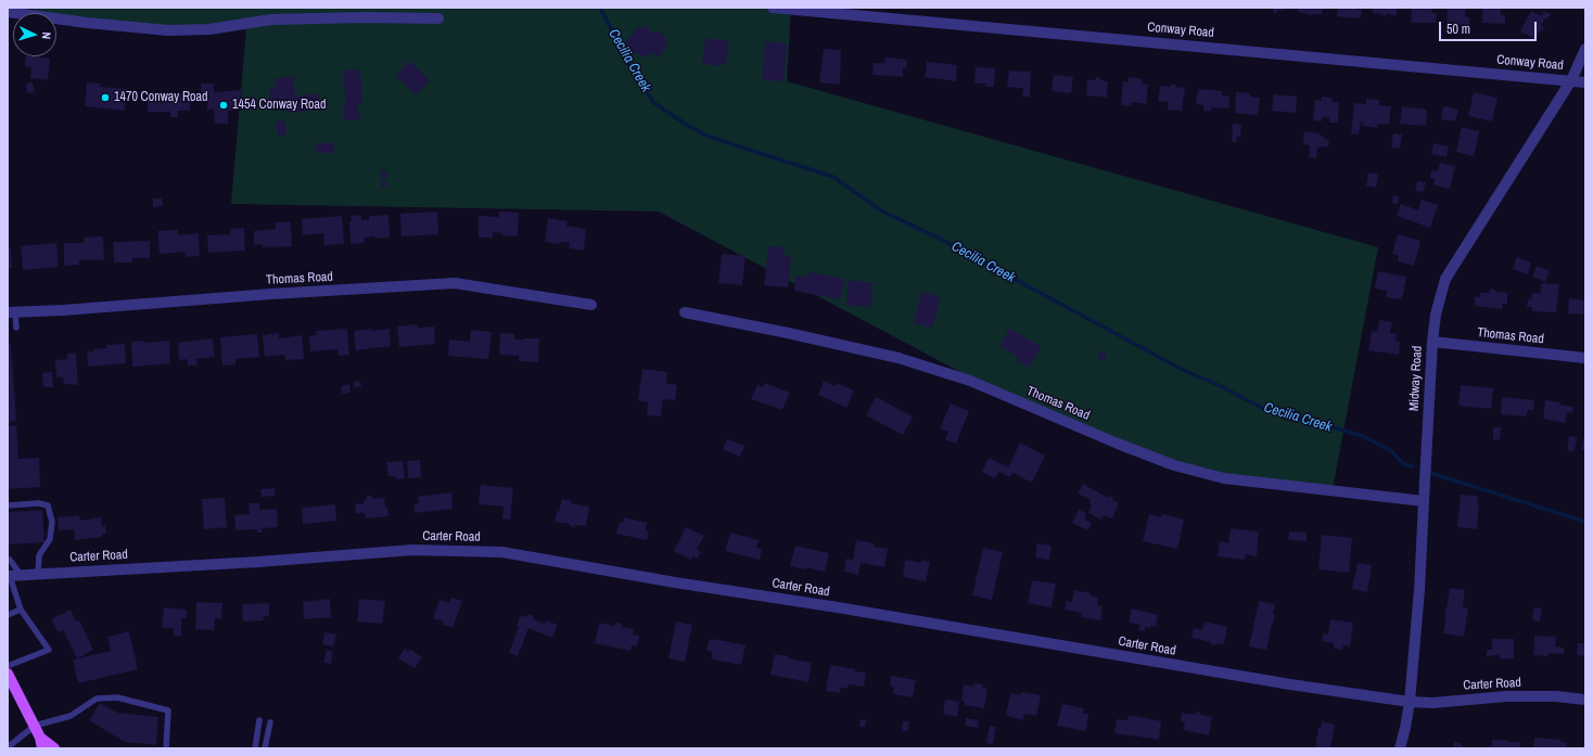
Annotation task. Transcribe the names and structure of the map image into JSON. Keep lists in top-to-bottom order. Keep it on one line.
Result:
{"streets":{"street":["Conway Road","Thomas Road","Midway Road","Carter Road"]},"crossings":[["Conway Road","Midway Road"],["Thomas Road","Midway Road"],["Midway Road","Carter Road"]],"water":["Cecilia Creek"],"places":["1470 Conway Road","1454 Conway Road"],"scale_bar":"50 m","north":"right"}
